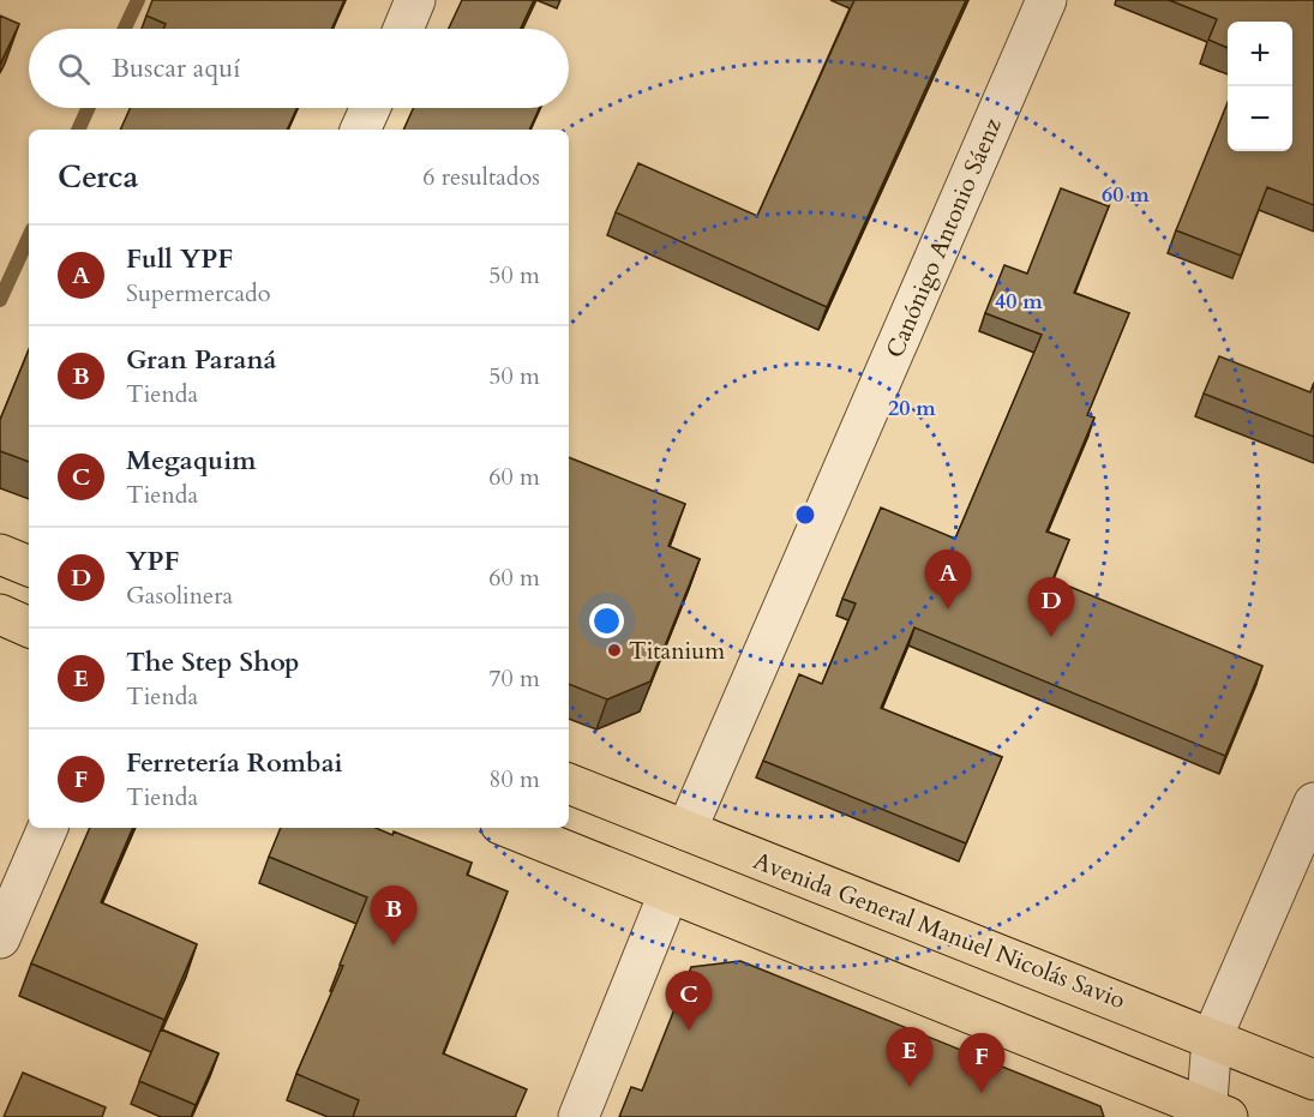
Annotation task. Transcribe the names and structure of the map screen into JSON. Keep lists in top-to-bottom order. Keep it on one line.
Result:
{"streets":{"main road":["Avenida General Manuel Nicolás Savio"],"street":["Canónigo Antonio Sáenz"]},"crossings":[["Canónigo Antonio Sáenz","Avenida General Manuel Nicolás Savio"]],"places":["Titanium"],"page":{"map_buttons":["+","−"],"search":"Buscar aquí","heading":["Cerca","6 resultados"],"list":[{"mark":"A","name":"Full YPF","note":"Supermercado","value":"50 m"},{"mark":"B","name":"Gran Paraná","note":"Tienda","value":"50 m"},{"mark":"C","name":"Megaquim","note":"Tienda","value":"60 m"},{"mark":"D","name":"YPF","note":"Gasolinera","value":"60 m"},{"mark":"E","name":"The Step Shop","note":"Tienda","value":"70 m"},{"mark":"F","name":"Ferretería Rombai","note":"Tienda","value":"80 m"}],"pins":["A","D","B","C","E","F"]},"rings":["60 m","40 m","20 m"]}
